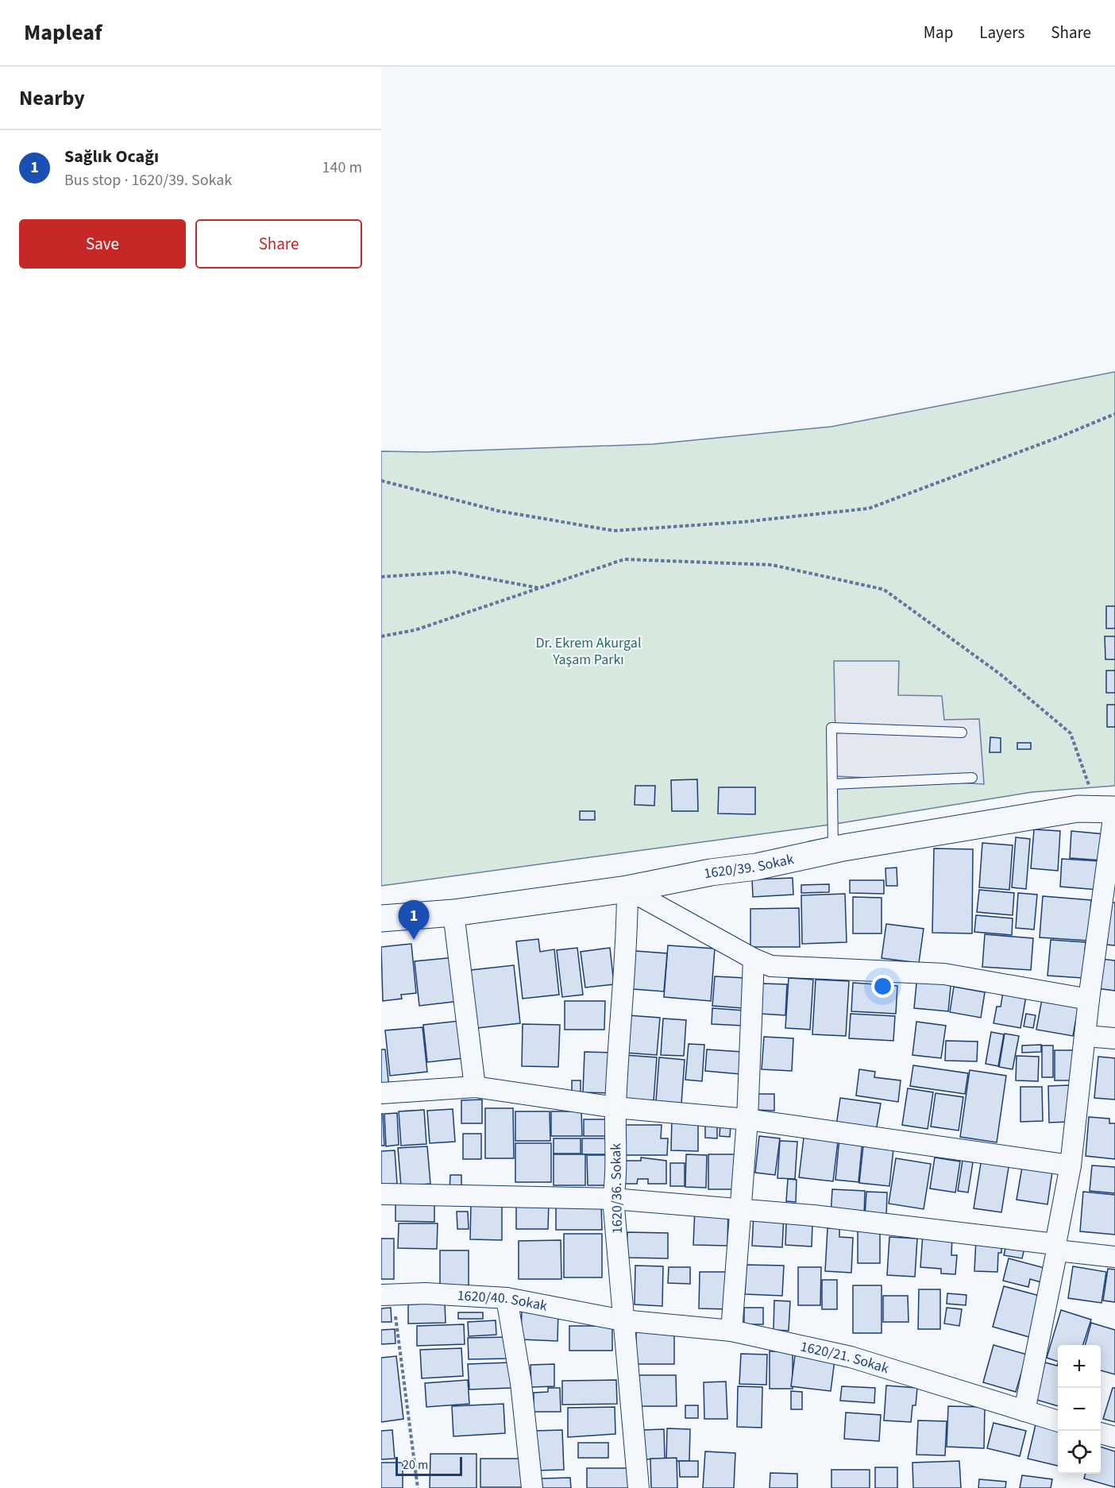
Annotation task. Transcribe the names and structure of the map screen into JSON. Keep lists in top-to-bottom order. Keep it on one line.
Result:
{"streets":{"main road":["1620/39. Sokak"],"street":["1620/36. Sokak","1620/40. Sokak","1620/21. Sokak"]},"crossings":[["1620/39. Sokak","1620/36. Sokak"],["1620/36. Sokak","1620/40. Sokak"],["1620/36. Sokak","1620/21. Sokak"],["1620/40. Sokak","1620/21. Sokak"]],"parks":["Dr. Ekrem Akurgal Yaşam Parkı"],"scale_bar":"20 m","page":{"header":"Mapleaf","nav":["Map","Layers","Share"],"heading":"Nearby","list":[{"mark":"1","name":"Sağlık Ocağı","note":"Bus stop · 1620/39. Sokak","value":"140 m"}],"buttons":["Save","Share"],"pins":"1","map_buttons":["+","−"],"scale":"20 m"}}
